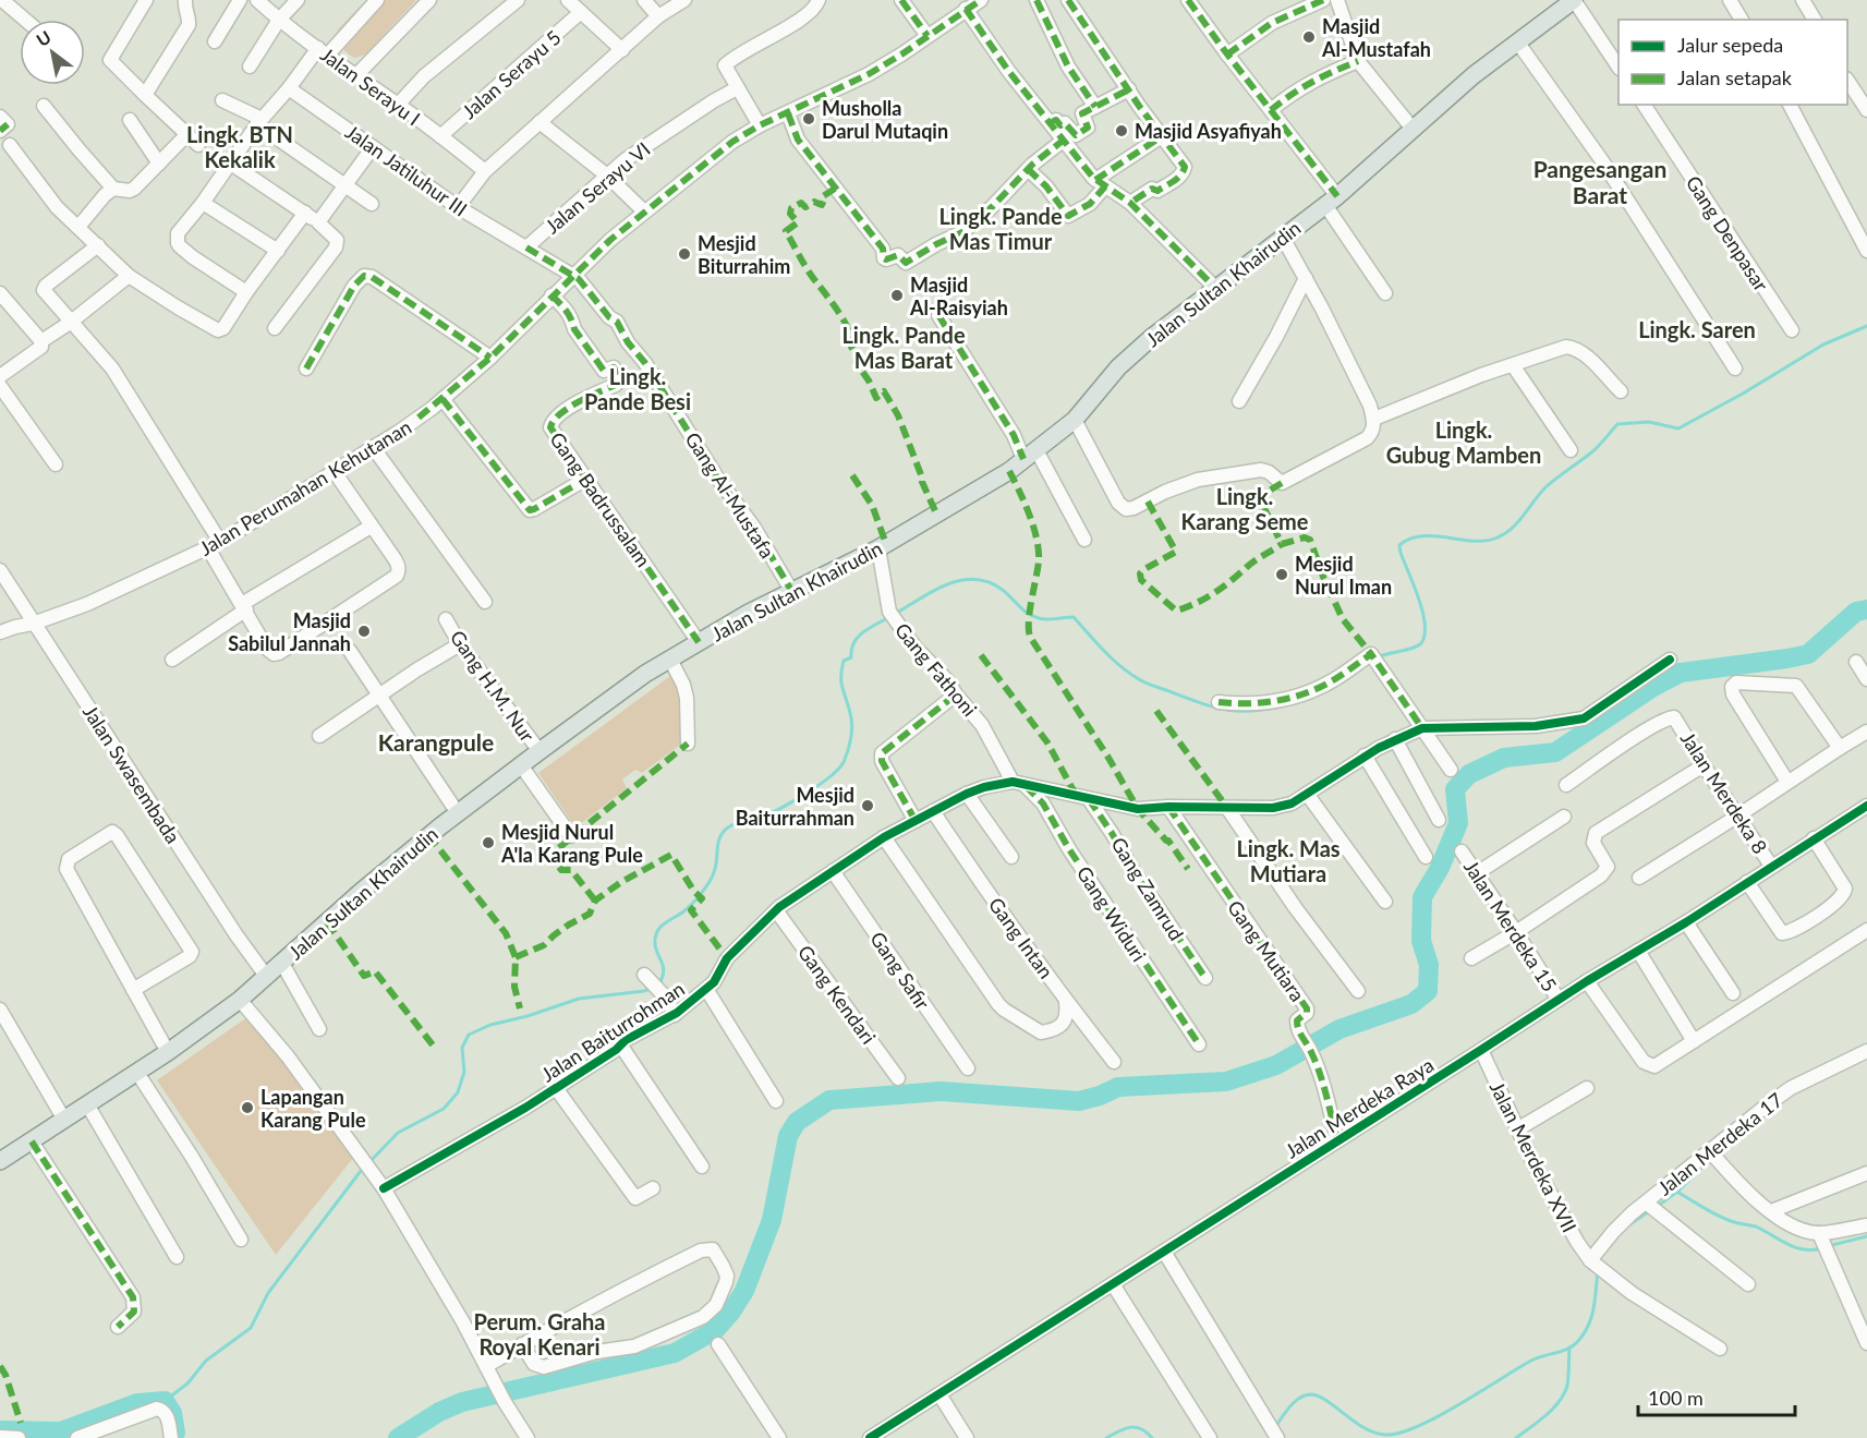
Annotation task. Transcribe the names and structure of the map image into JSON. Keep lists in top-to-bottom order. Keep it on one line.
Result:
{"streets":{"main road":["Jalan Sultan Khairudin"],"street":["Jalan Serayu 5","Jalan Serayu I","Jalan Jatiluhur III","Jalan Serayu VI","Gang Denpasar","Jalan Perumahan Kehutanan","Gang Al-Mustafa","Gang Badrussalam","Gang Fathoni","Gang H.M. Nur","Jalan Swasembada","Jalan Merdeka 8","Gang Zamrud","Gang Widuri","Jalan Merdeka 15","Gang Intan","Gang Mutiara","Gang Safir","Gang Kendari","Jalan Baiturrohman","Jalan Merdeka Raya","Jalan Merdeka 17","Jalan Merdeka XVII"]},"crossings":[["Jalan Serayu 5","Jalan Serayu I"],["Jalan Jatiluhur III","Jalan Serayu VI"],["Jalan Jatiluhur III","Jalan Perumahan Kehutanan"],["Jalan Jatiluhur III","Gang Al-Mustafa"],["Jalan Sultan Khairudin","Gang Al-Mustafa"],["Jalan Sultan Khairudin","Gang Badrussalam"],["Jalan Sultan Khairudin","Gang Fathoni"],["Jalan Sultan Khairudin","Gang H.M. Nur"],["Jalan Sultan Khairudin","Jalan Swasembada"],["Jalan Perumahan Kehutanan","Gang Al-Mustafa"],["Jalan Perumahan Kehutanan","Gang Badrussalam"],["Jalan Perumahan Kehutanan","Jalan Swasembada"],["Gang Fathoni","Gang Widuri"],["Gang Fathoni","Jalan Baiturrohman"],["Jalan Merdeka 8","Jalan Merdeka Raya"],["Gang Zamrud","Jalan Baiturrohman"],["Gang Widuri","Jalan Baiturrohman"],["Jalan Merdeka 15","Jalan Merdeka Raya"],["Gang Intan","Jalan Baiturrohman"],["Gang Mutiara","Jalan Baiturrohman"],["Gang Mutiara","Jalan Merdeka Raya"],["Gang Safir","Jalan Baiturrohman"],["Gang Kendari","Jalan Baiturrohman"],["Jalan Merdeka Raya","Jalan Merdeka XVII"],["Jalan Merdeka 17","Jalan Merdeka XVII"]],"districts":["Lingk. BTN Kekalik","Pangesangan Barat","Lingk. Pande Mas Timur","Lingk. Saren","Lingk. Pande Mas Barat","Lingk. Pande Besi","Lingk. Gubug Mamben","Lingk. Karang Seme","Karangpule","Lingk. Mas Mutiara","Perum. Graha Royal Kenari"],"places":["Masjid Al-Mustafah","Musholla Darul Mutaqin","Masjid Asyafiyah","Mesjid Biturrahim","Masjid Al-Raisyiah","Mesjid Nurul Iman","Masjid Sabilul Jannah","Mesjid Baiturrahman","Mesjid Nurul A'la Karang Pule","Lapangan Karang Pule"],"legend":["Jalur sepeda","Jalan setapak"],"scale_bar":"100 m","north":"top left"}
